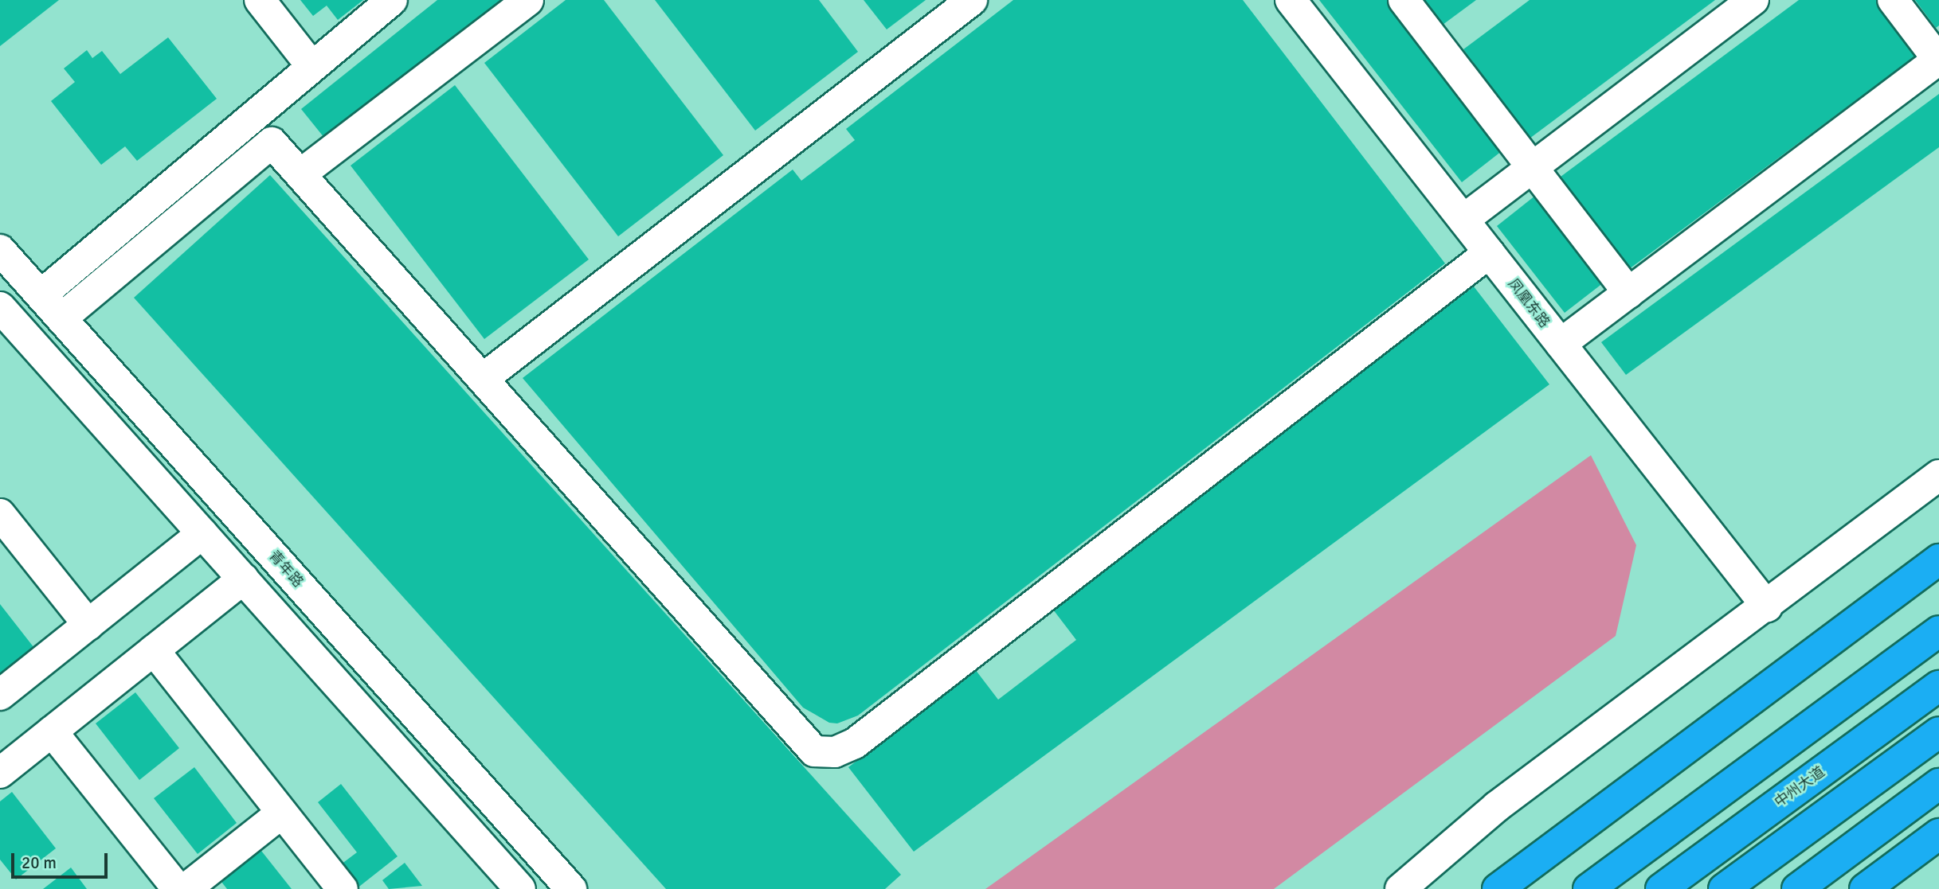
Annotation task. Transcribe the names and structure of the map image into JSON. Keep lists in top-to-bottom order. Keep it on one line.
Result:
{"streets":{"highway":["中州大道"],"street":["凤凰东路","青年路"]},"scale_bar":"20 m"}
